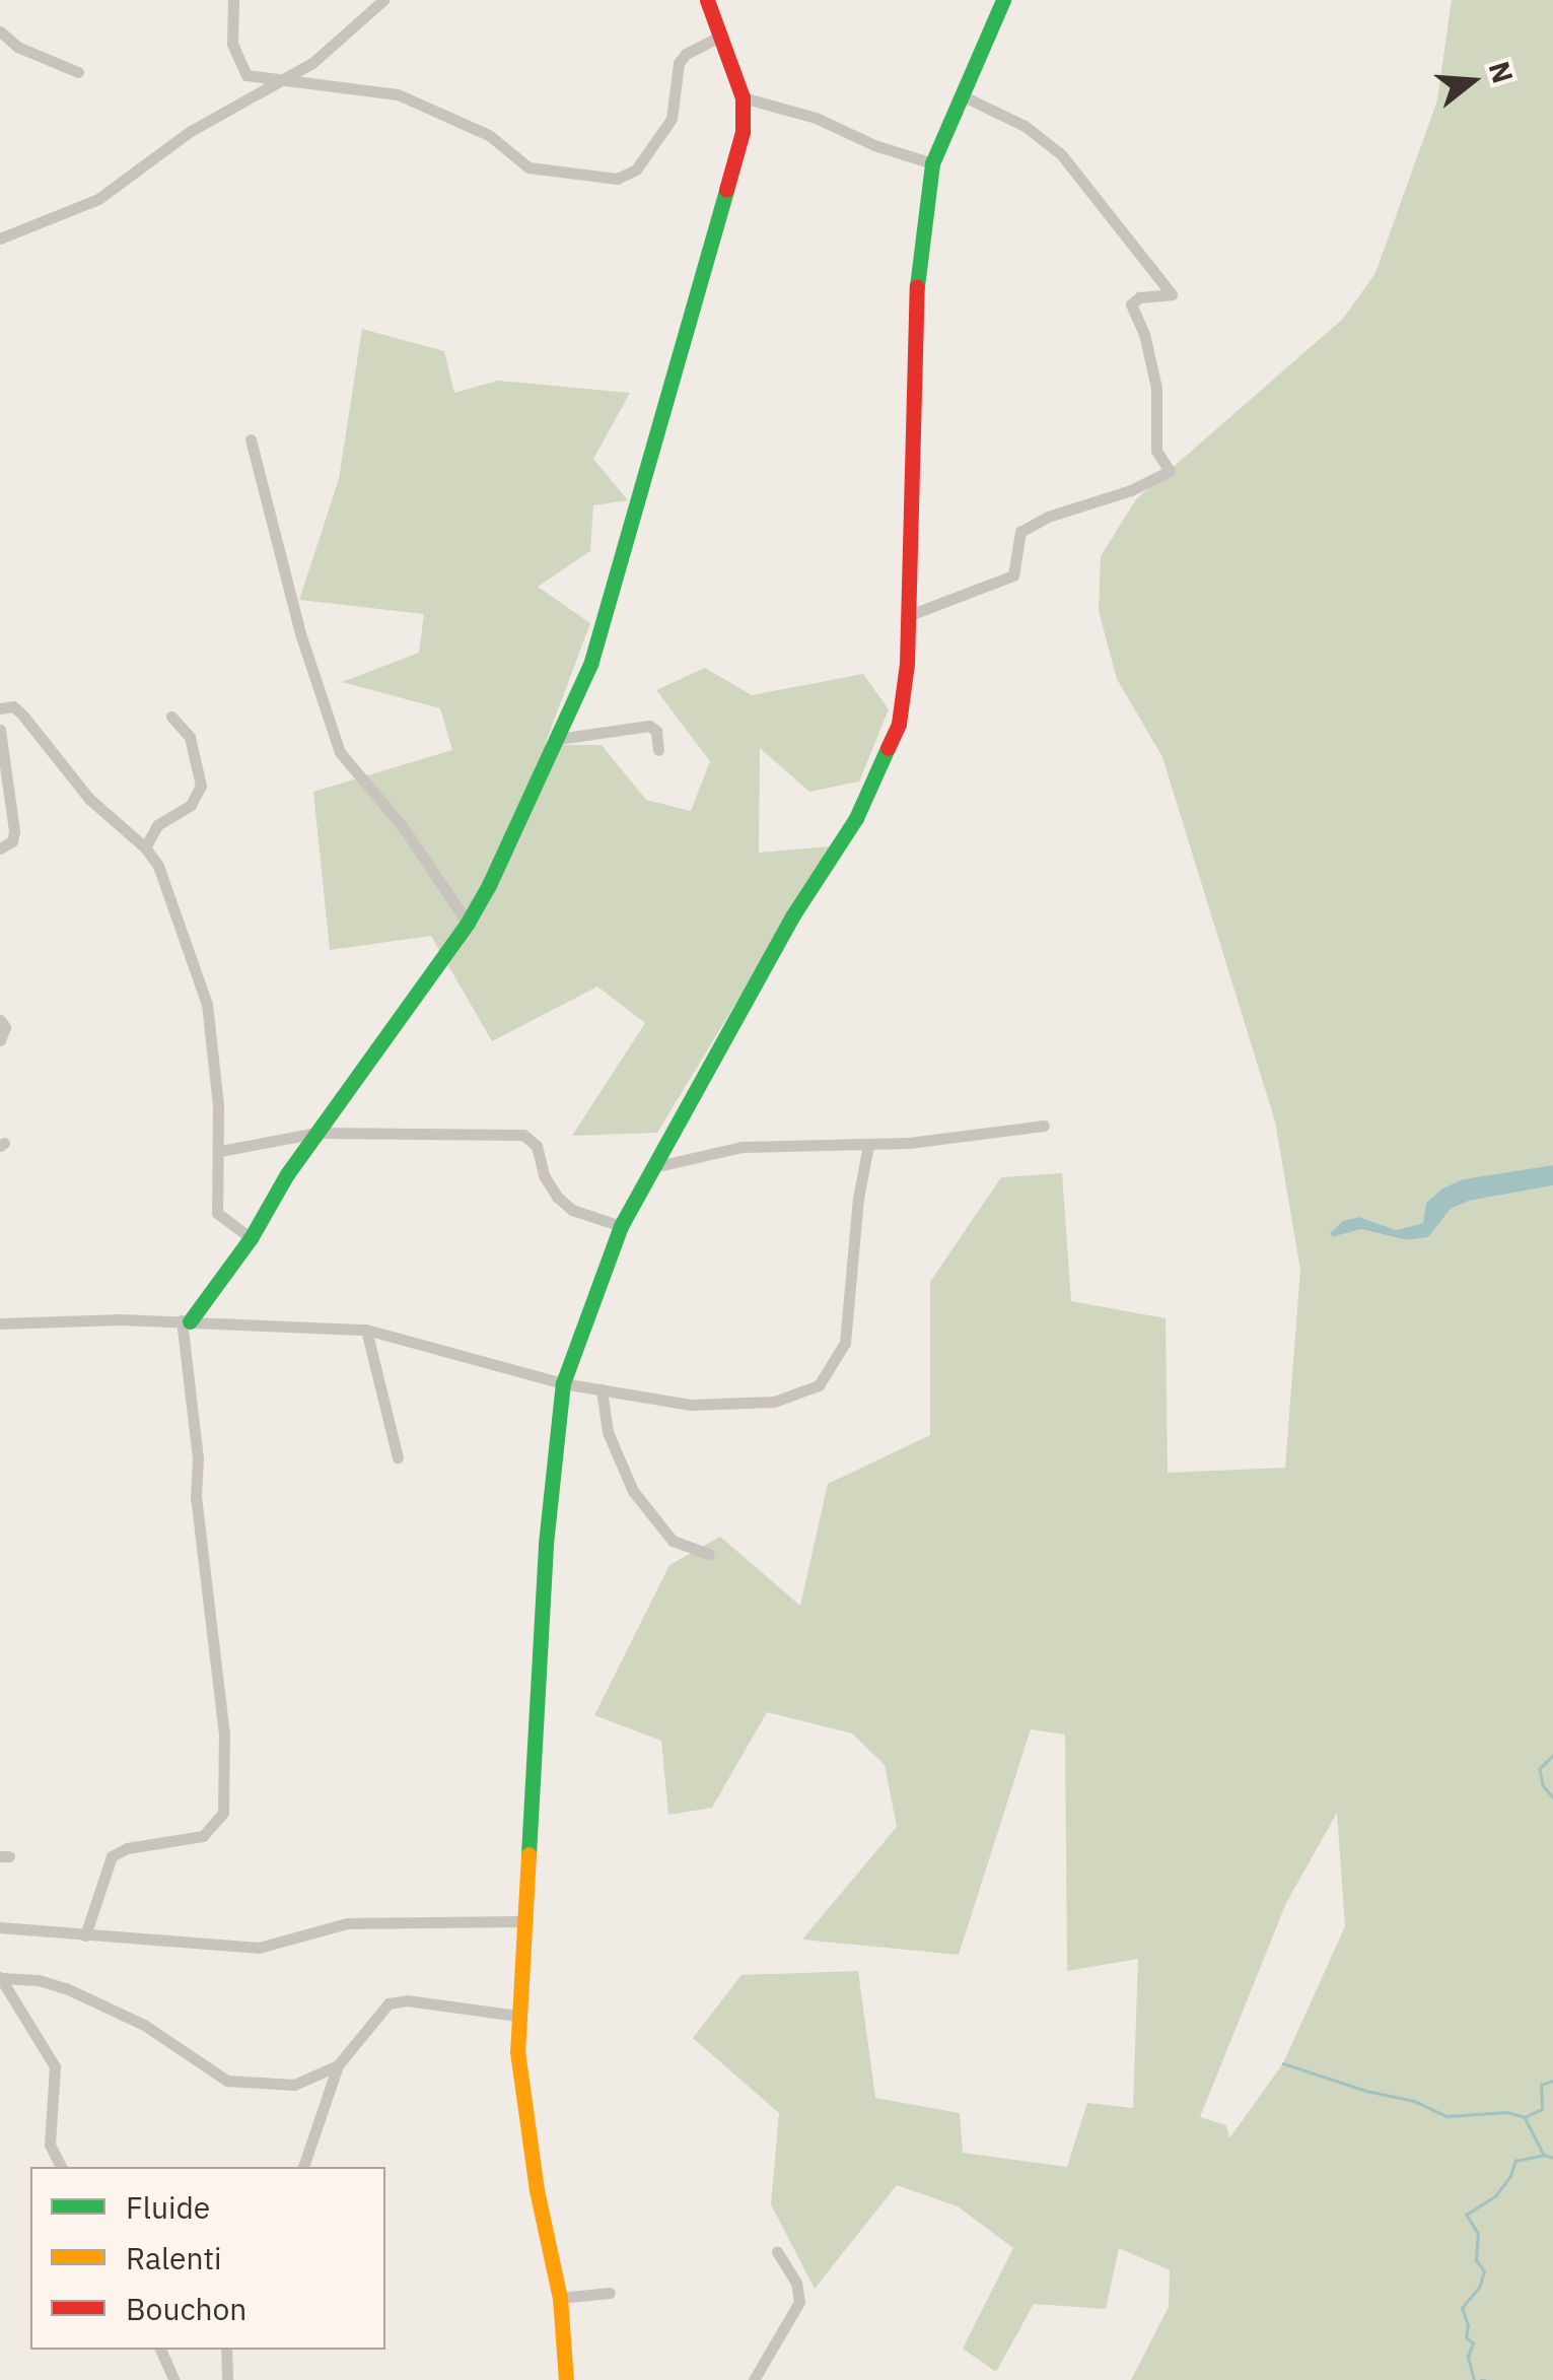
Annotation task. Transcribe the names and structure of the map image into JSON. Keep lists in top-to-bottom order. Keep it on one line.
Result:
{"legend":["Fluide","Ralenti","Bouchon"],"north":"right"}
